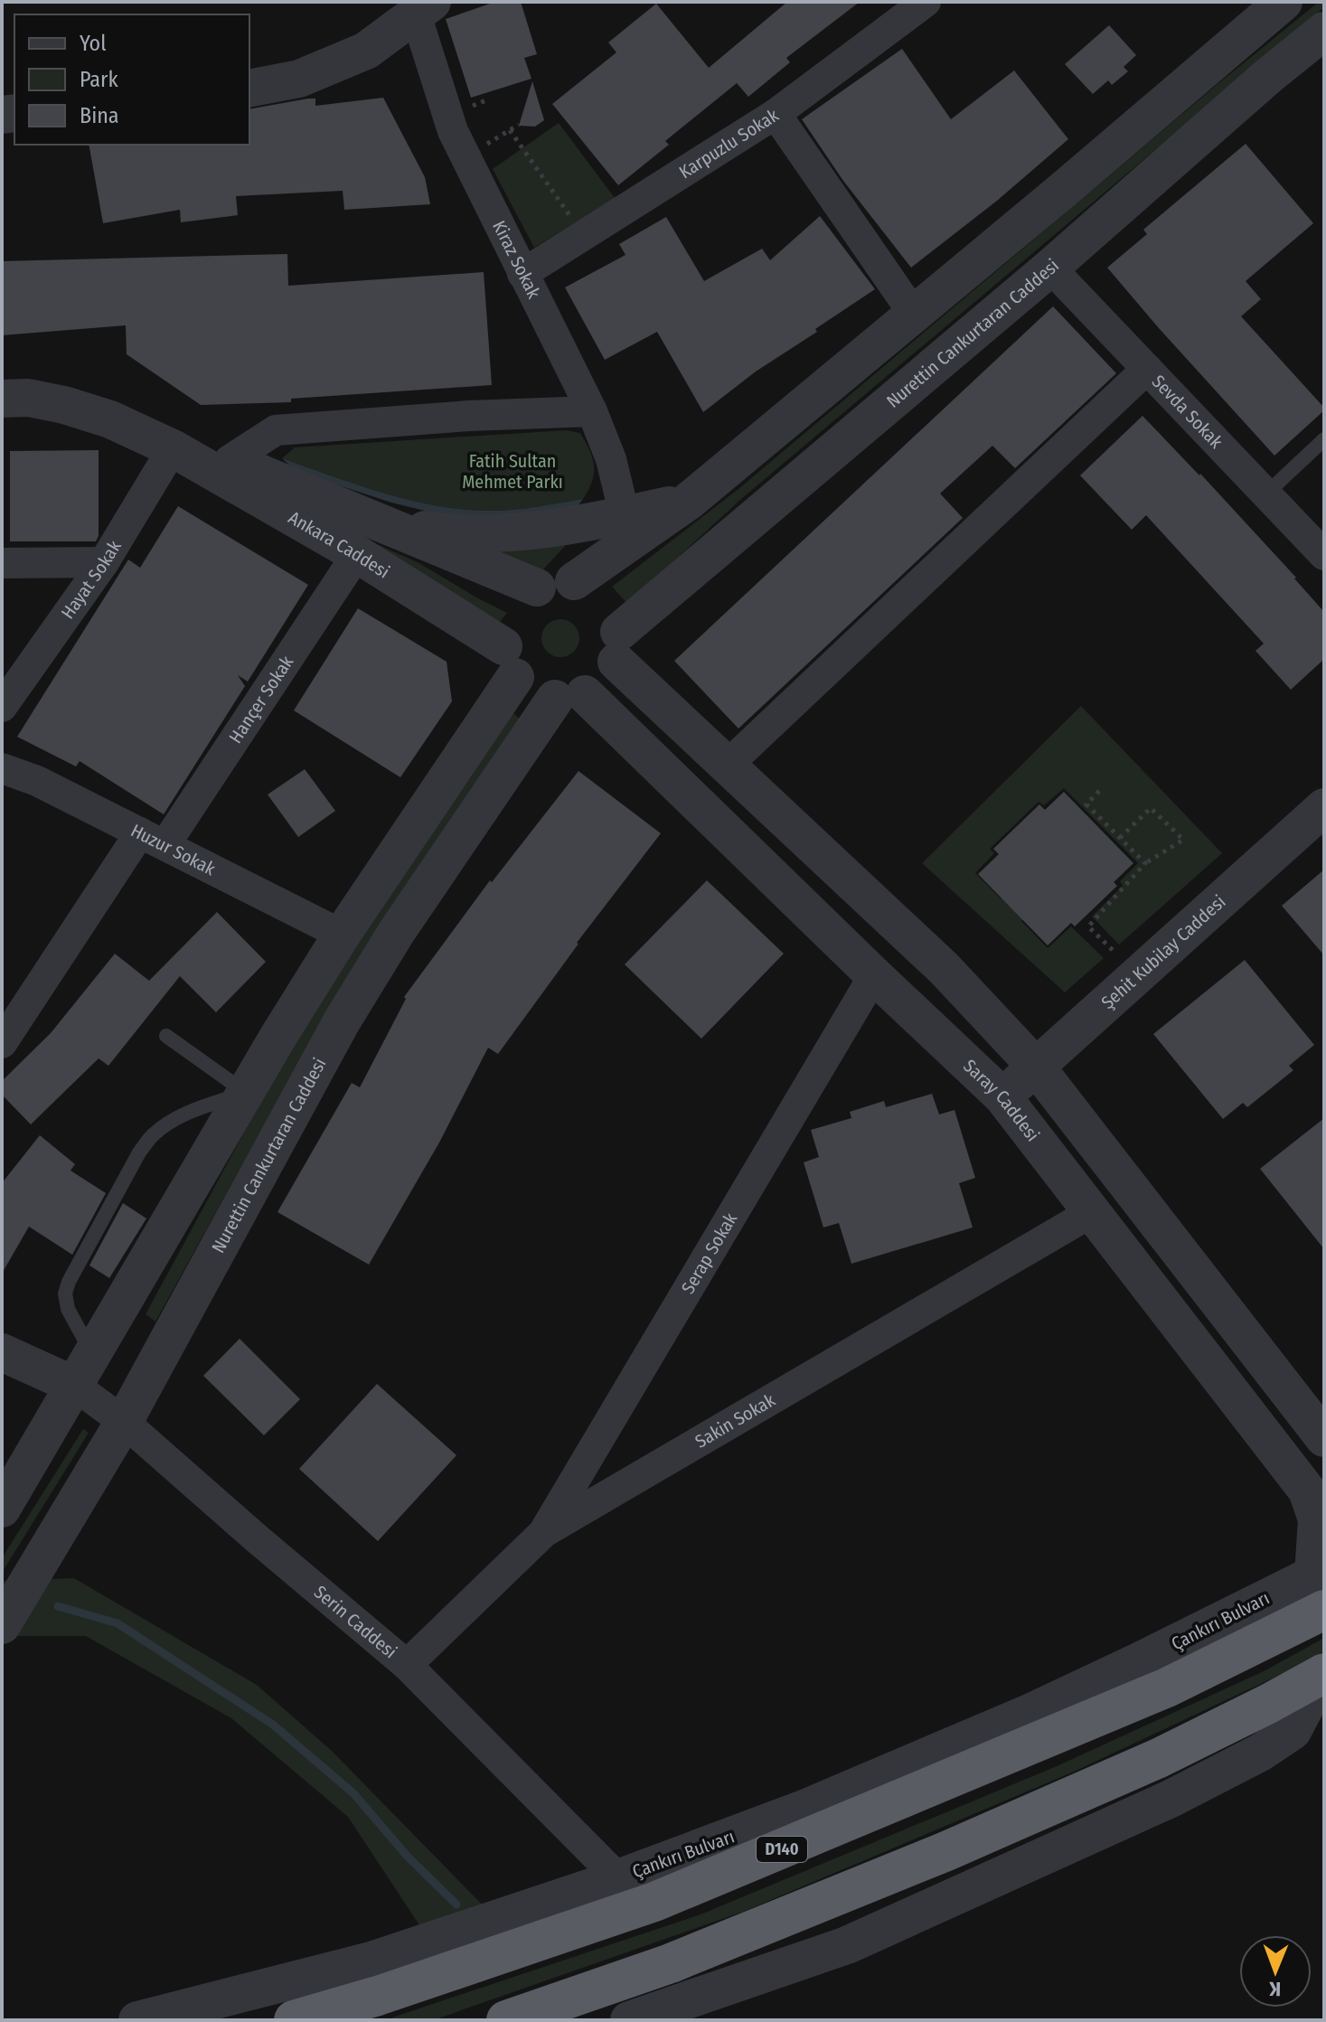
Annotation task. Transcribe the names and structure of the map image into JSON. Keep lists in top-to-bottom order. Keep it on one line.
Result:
{"streets":{"highway":["Çankırı Bulvarı","D140"],"street":["Karpuzlu Sokak","Kiraz Sokak","Nurettin Cankurtaran Caddesi","Sevda Sokak","Ankara Caddesi","Hayat Sokak","Hançer Sokak","Huzur Sokak","Şehit Kubilay Caddesi","Saray Caddesi","Serap Sokak","Sakin Sokak","Serin Caddesi"]},"crossings":[["Karpuzlu Sokak","Kiraz Sokak"],["Kiraz Sokak","Ankara Caddesi"],["Nurettin Cankurtaran Caddesi","Sevda Sokak"],["Nurettin Cankurtaran Caddesi","Ankara Caddesi"],["Nurettin Cankurtaran Caddesi","Saray Caddesi"],["Nurettin Cankurtaran Caddesi","Serin Caddesi"],["Ankara Caddesi","Hayat Sokak"],["Ankara Caddesi","Hançer Sokak"],["Ankara Caddesi","Saray Caddesi"],["Hançer Sokak","Huzur Sokak"],["Şehit Kubilay Caddesi","Saray Caddesi"],["Saray Caddesi","Serap Sokak"],["Saray Caddesi","Sakin Sokak"],["Saray Caddesi","Çankırı Bulvarı"],["Serap Sokak","Sakin Sokak"],["Sakin Sokak","Serin Caddesi"],["Çankırı Bulvarı","Serin Caddesi"]],"parks":["Fatih Sultan Mehmet Parkı"],"legend":["Yol","Park","Bina"],"north":"bottom"}
